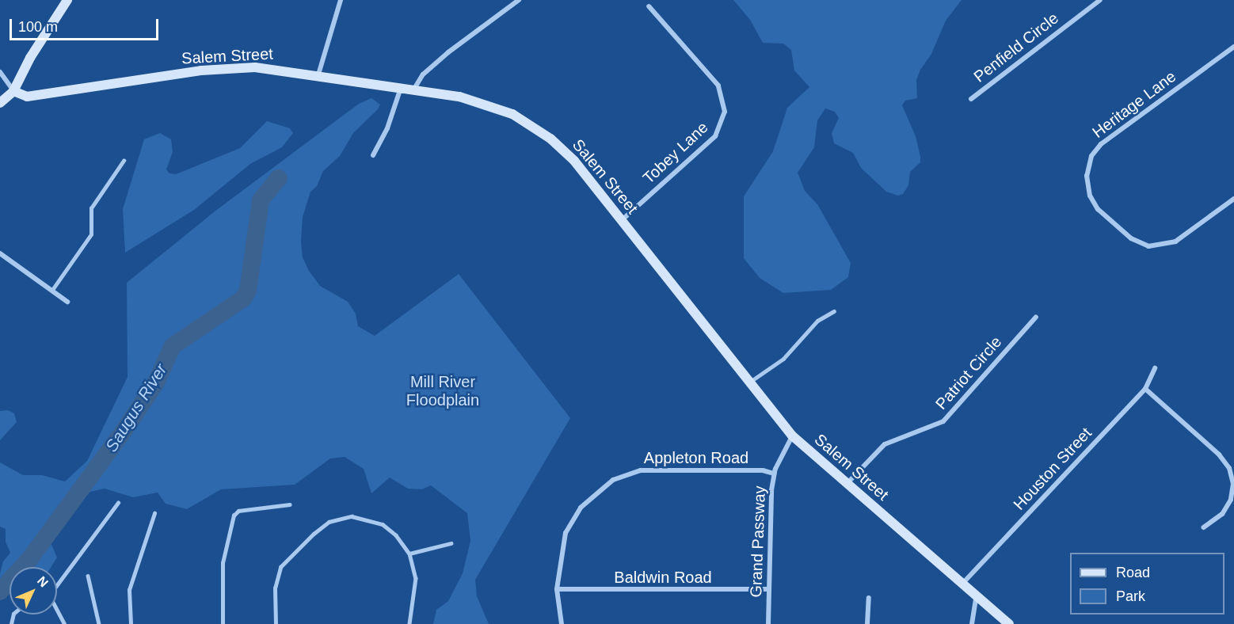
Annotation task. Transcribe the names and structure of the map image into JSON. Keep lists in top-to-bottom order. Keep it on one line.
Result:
{"streets":{"main road":["Salem Street"],"street":["Penfield Circle","Heritage Lane","Tobey Lane","Patriot Circle","Appleton Road","Houston Street","Grand Passway","Baldwin Road"]},"crossings":[["Salem Street","Tobey Lane"],["Salem Street","Patriot Circle"],["Salem Street","Houston Street"],["Salem Street","Grand Passway"],["Appleton Road","Grand Passway"],["Appleton Road","Baldwin Road"],["Grand Passway","Baldwin Road"]],"water":["Saugus River"],"parks":["Mill River Floodplain"],"legend":["Road","Park"],"scale_bar":"100 m","north":"top right"}
